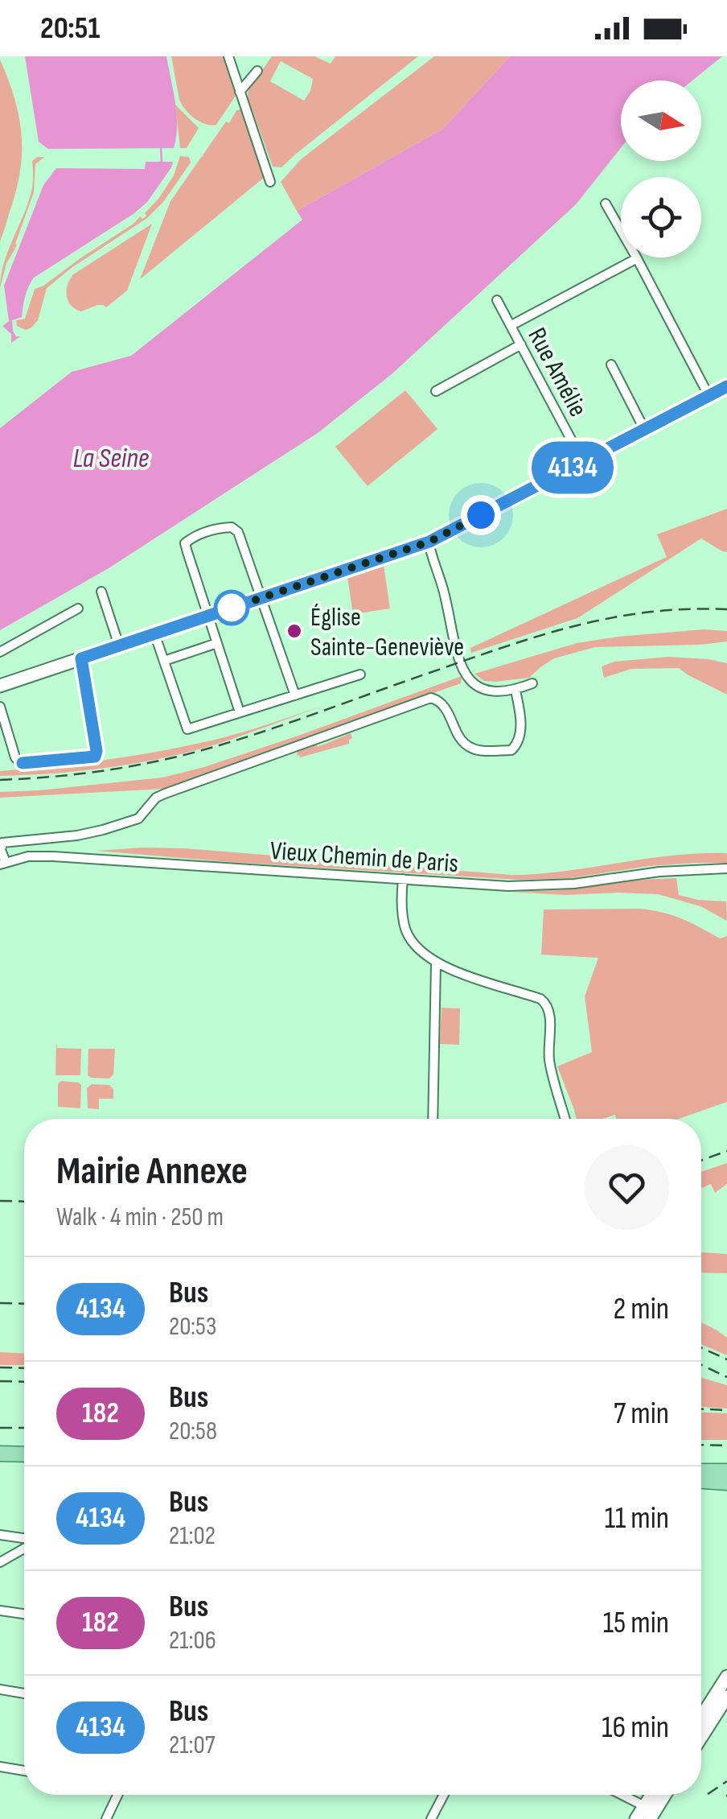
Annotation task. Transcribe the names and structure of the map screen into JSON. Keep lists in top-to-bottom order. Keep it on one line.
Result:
{"streets":{"street":["Rue Amélie","Vieux Chemin de Paris"]},"water":["La Seine"],"places":["Église Sainte-Geneviève"],"lines":["bus line 4134"],"north":"right","page":{"status":"20:51","on_map":"4134","heading":["Mairie Annexe","Walk · 4 min · 250 m"],"list":[{"mark":"4134","name":"Bus","note":"20:53","value":"2 min"},{"mark":"182","name":"Bus","note":"20:58","value":"7 min"},{"mark":"4134","name":"Bus","note":"21:02","value":"11 min"},{"mark":"182","name":"Bus","note":"21:06","value":"15 min"},{"mark":"4134","name":"Bus","note":"21:07","value":"16 min"}]}}
